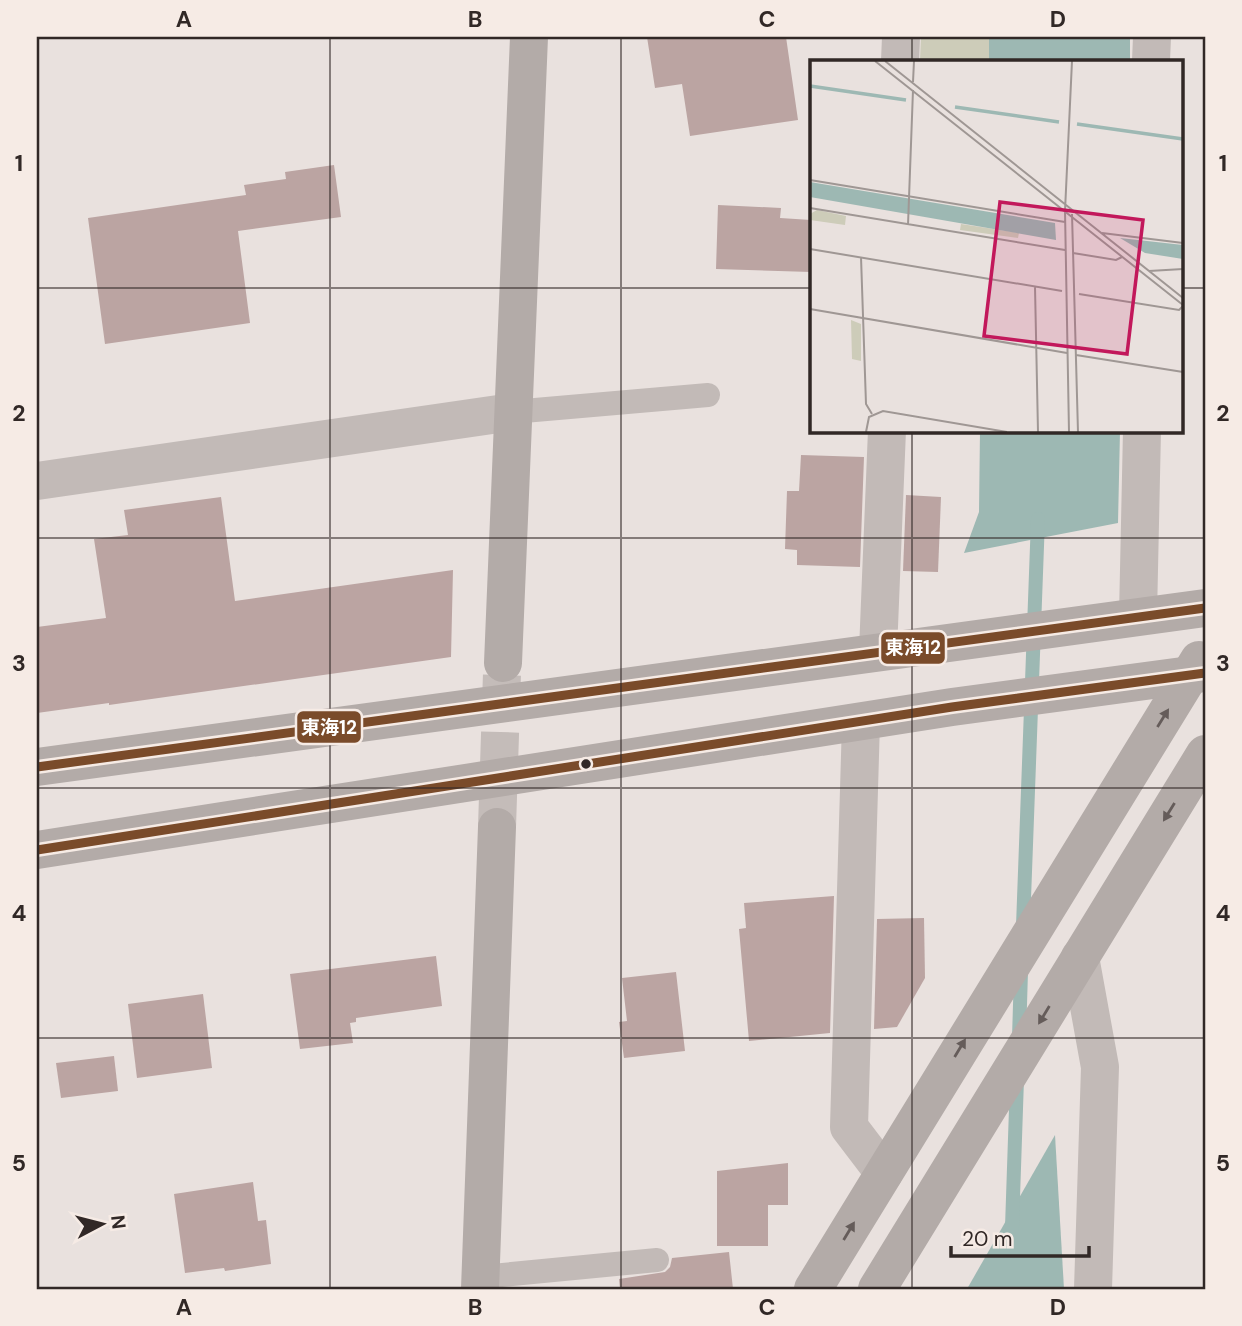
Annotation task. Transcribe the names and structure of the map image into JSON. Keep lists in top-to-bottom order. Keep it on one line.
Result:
{"lines":["transit line 東海12"],"scale_bar":"20 m","north":"right","grid":{"columns":["A","B","C","D"],"rows":["1","2","3","4","5"]}}
